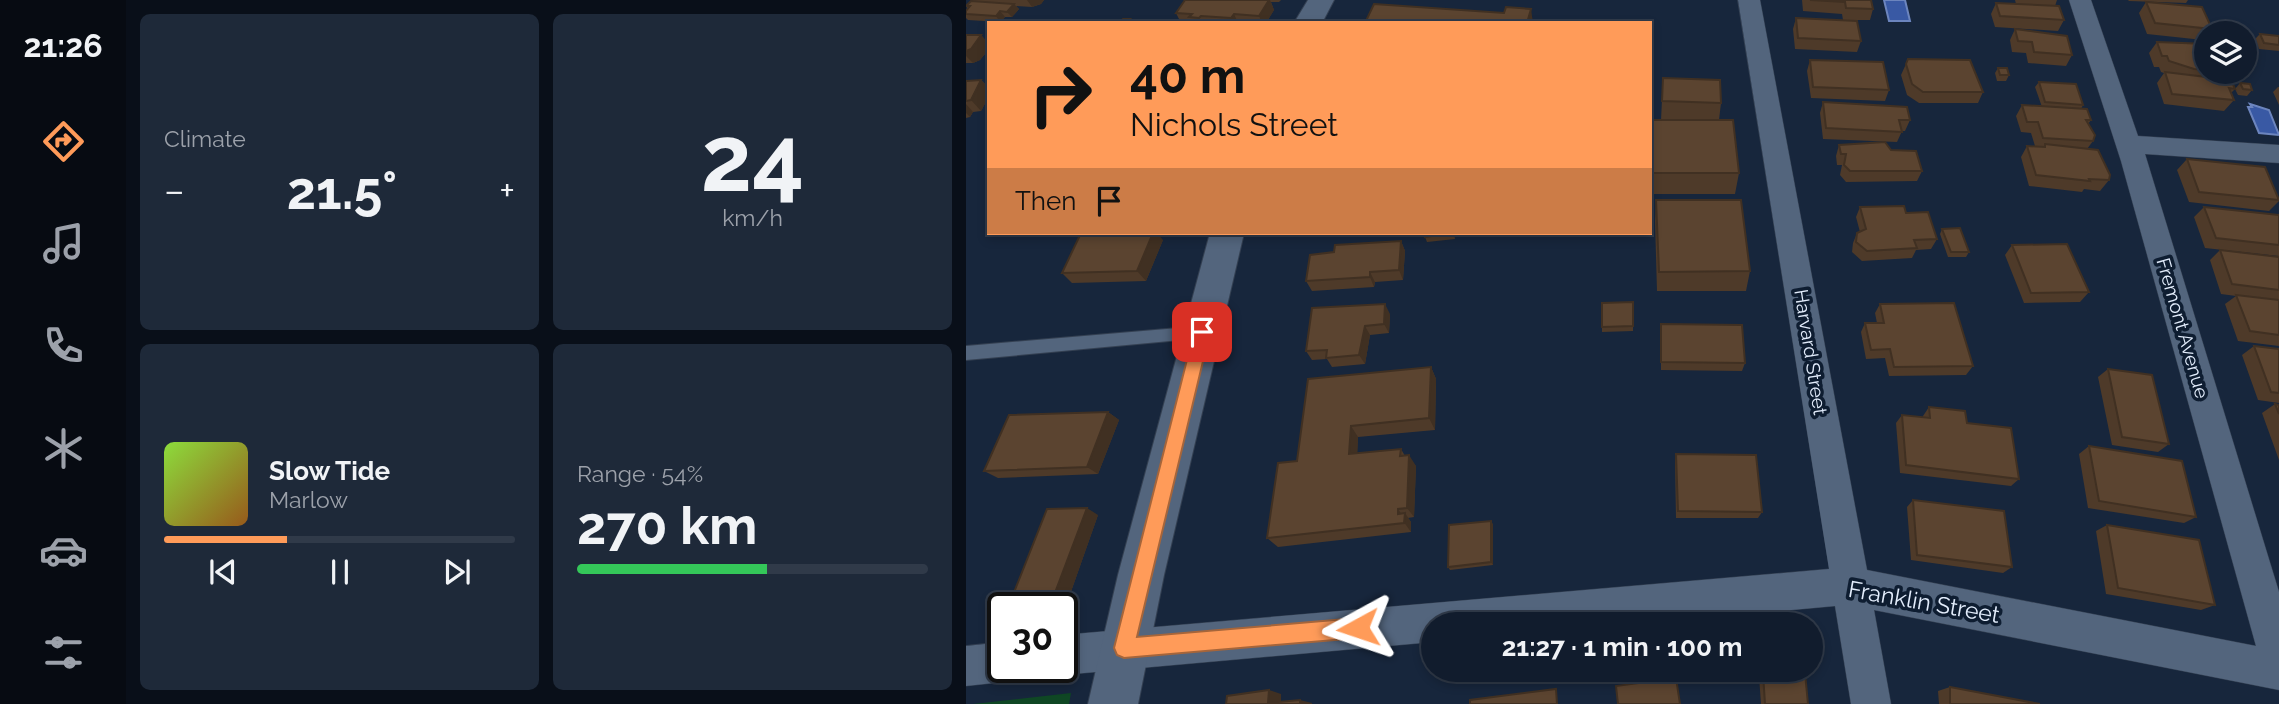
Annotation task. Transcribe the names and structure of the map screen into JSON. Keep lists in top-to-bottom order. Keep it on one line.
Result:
{"streets":{"street":["Fremont Avenue","Harvard Street","Franklin Street"]},"crossings":[["Harvard Street","Franklin Street"]],"page":{"tabs":"21:26","tile":["Climate",["24","km/h"],["Range · 54%","270 km"]],"turn":["40 m","Nichols Street"],"heat":["−","21.5°","+"],"then":"Then","song":["Slow Tide","Marlow"],"limit":"30","trip":"21:27 · 1 min · 100 m"}}
